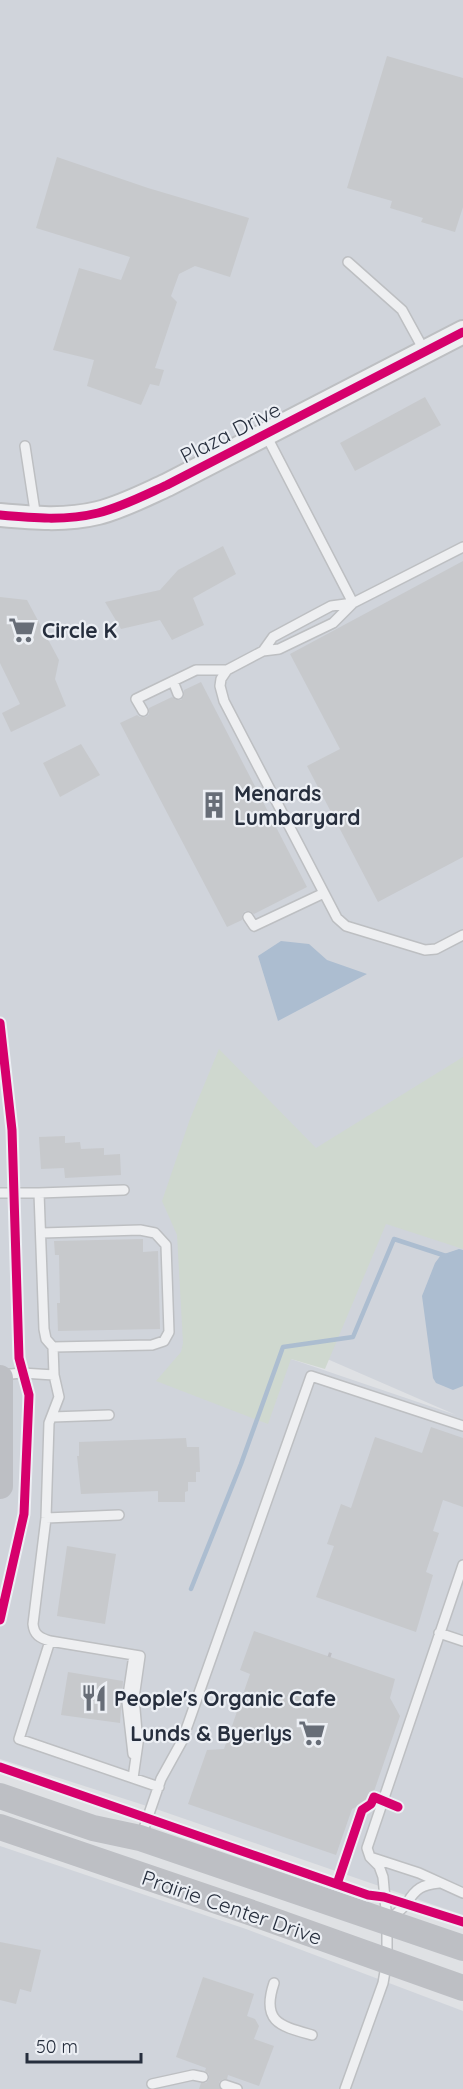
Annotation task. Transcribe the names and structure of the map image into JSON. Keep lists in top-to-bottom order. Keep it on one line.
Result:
{"streets":{"main road":["Prairie Center Drive"],"street":["Plaza Drive"]},"places":{"supermarket":["Circle K","Lunds & Byerlys"],"building":["Menards Lumbaryard"],"restaurant":["People's Organic Cafe"]},"scale_bar":"50 m"}
